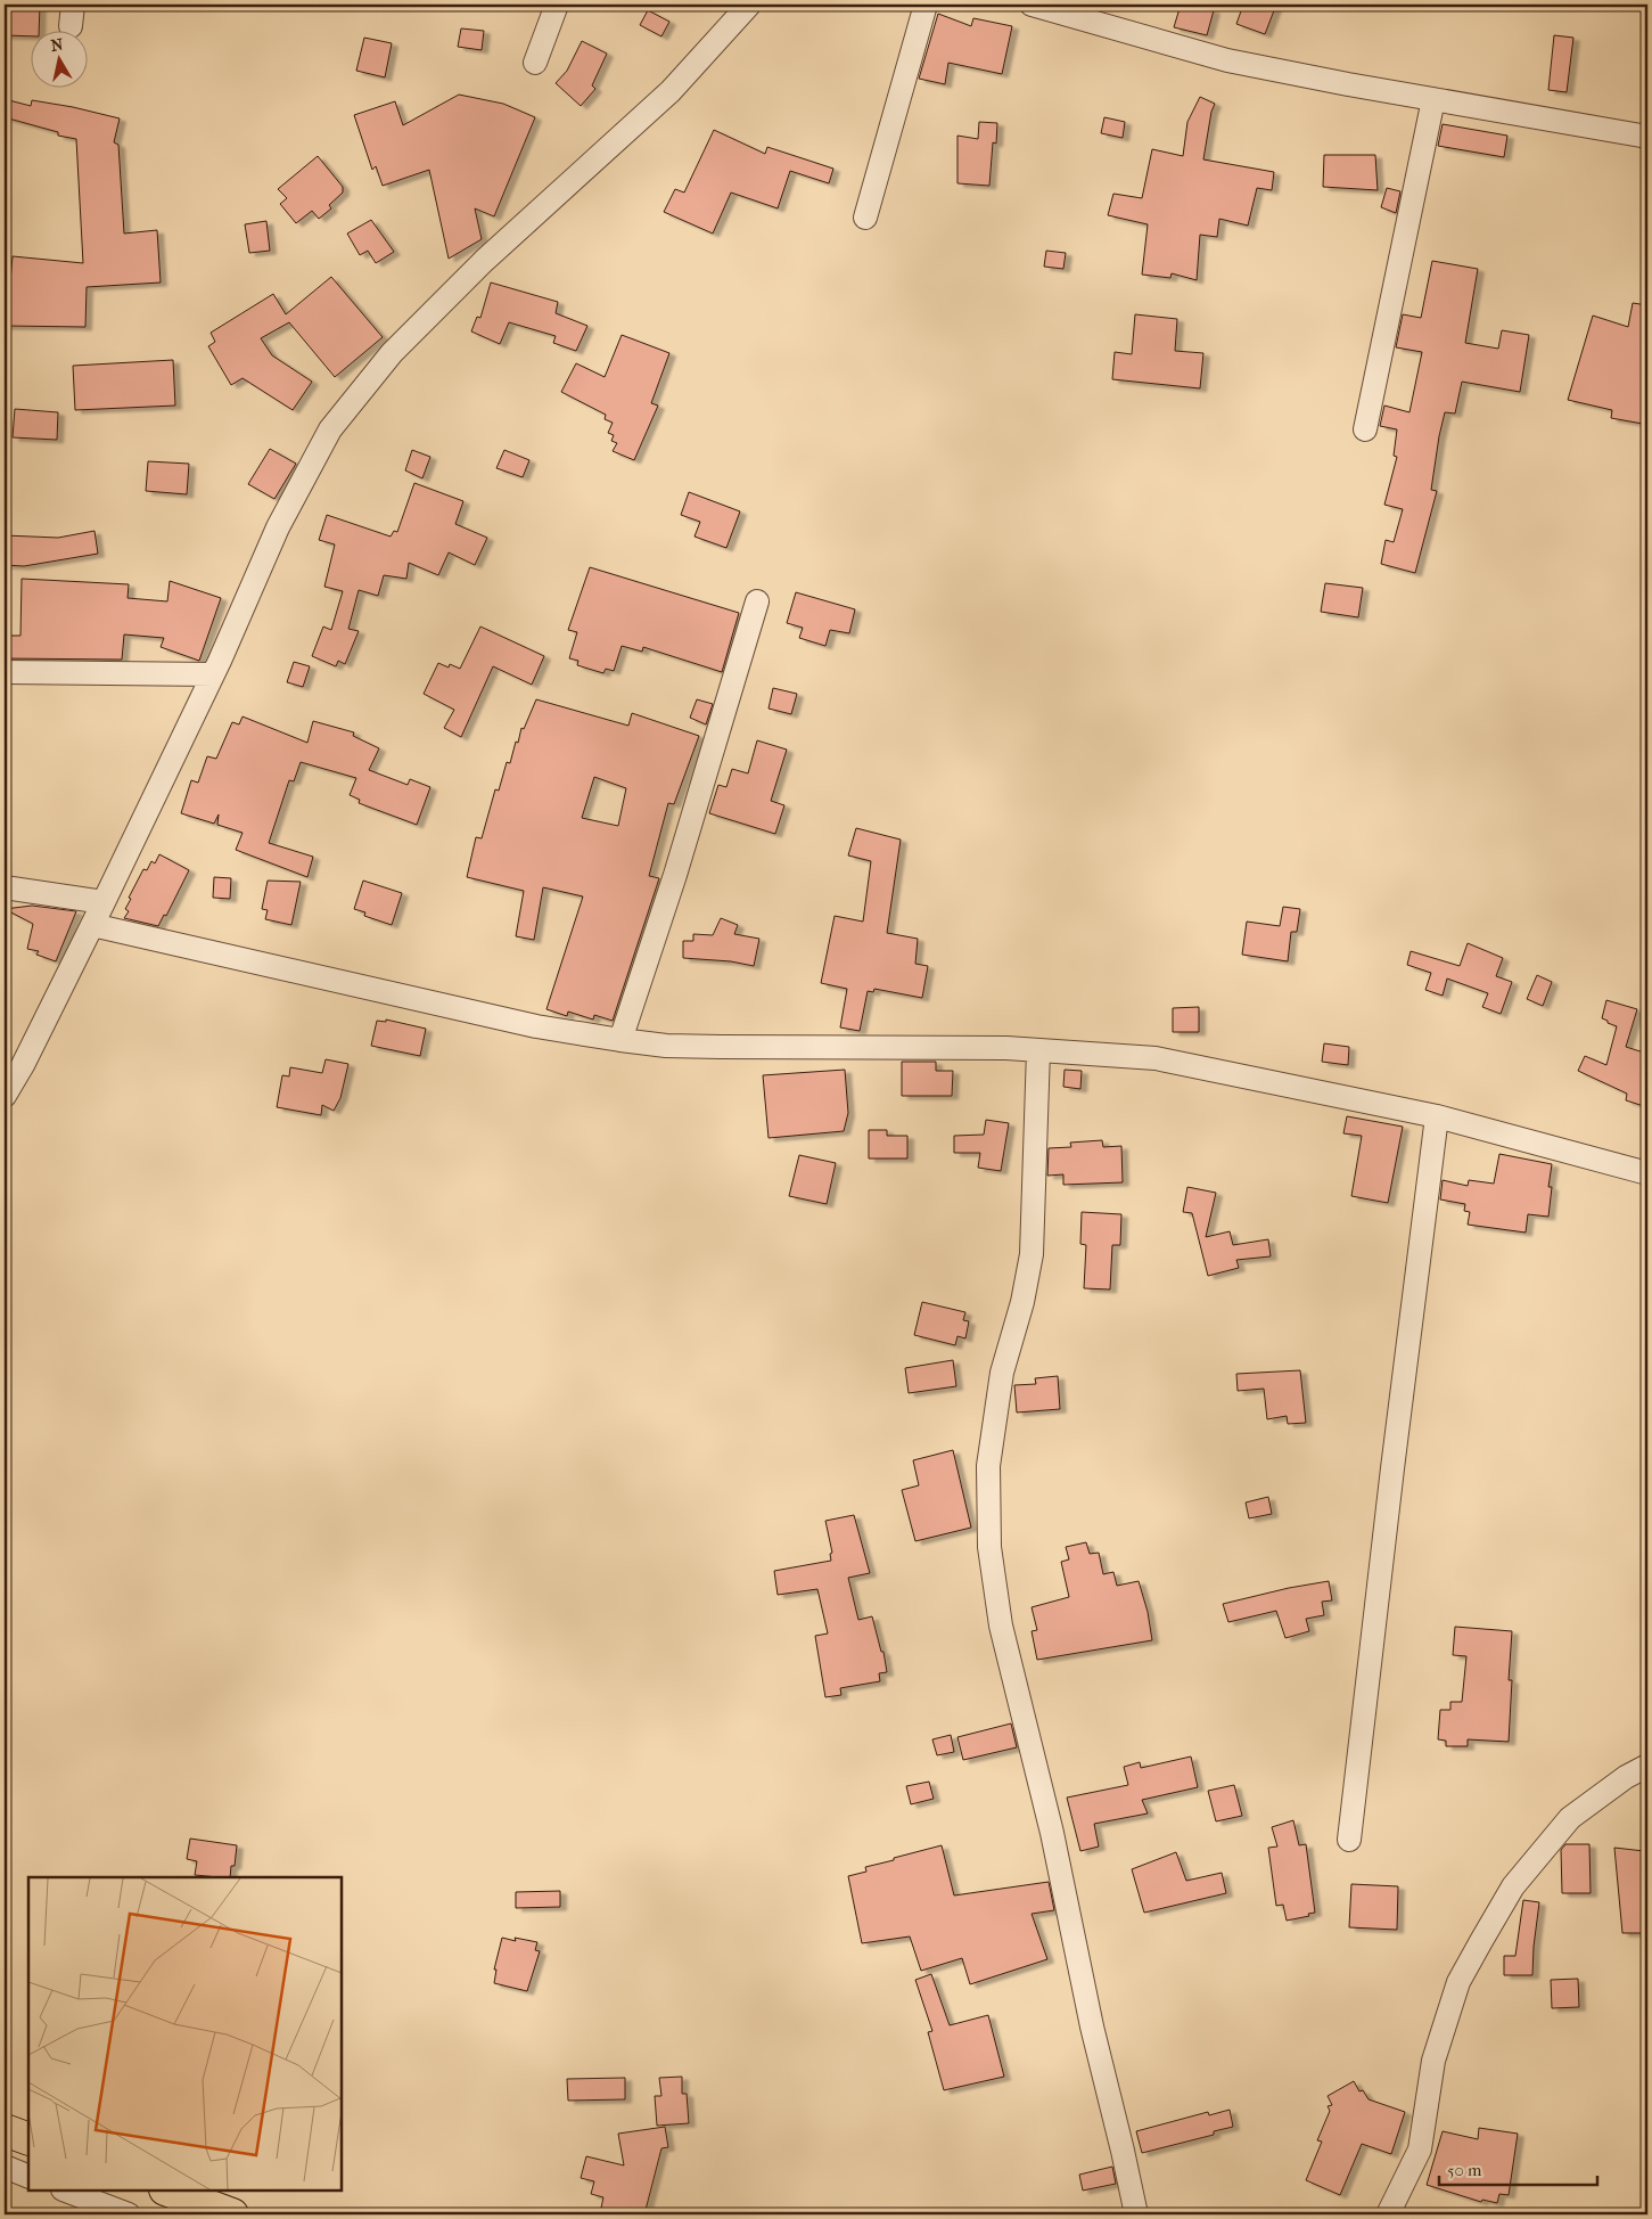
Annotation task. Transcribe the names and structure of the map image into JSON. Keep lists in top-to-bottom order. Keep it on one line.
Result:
{"scale_bar":"50 m","north":"top"}
